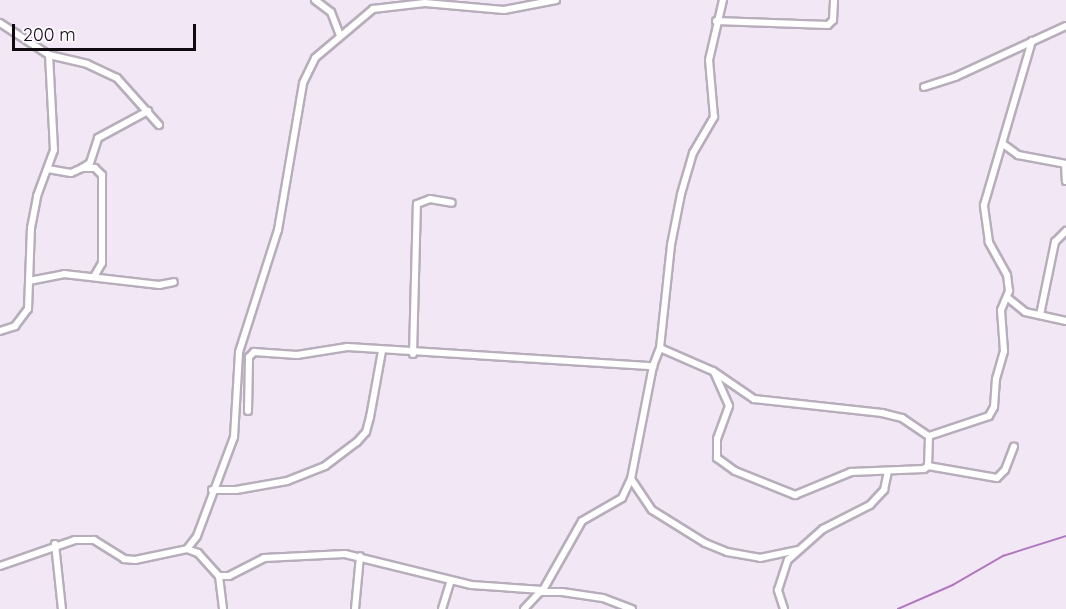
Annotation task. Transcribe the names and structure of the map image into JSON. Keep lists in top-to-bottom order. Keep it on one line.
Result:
{"scale_bar":"200 m"}
